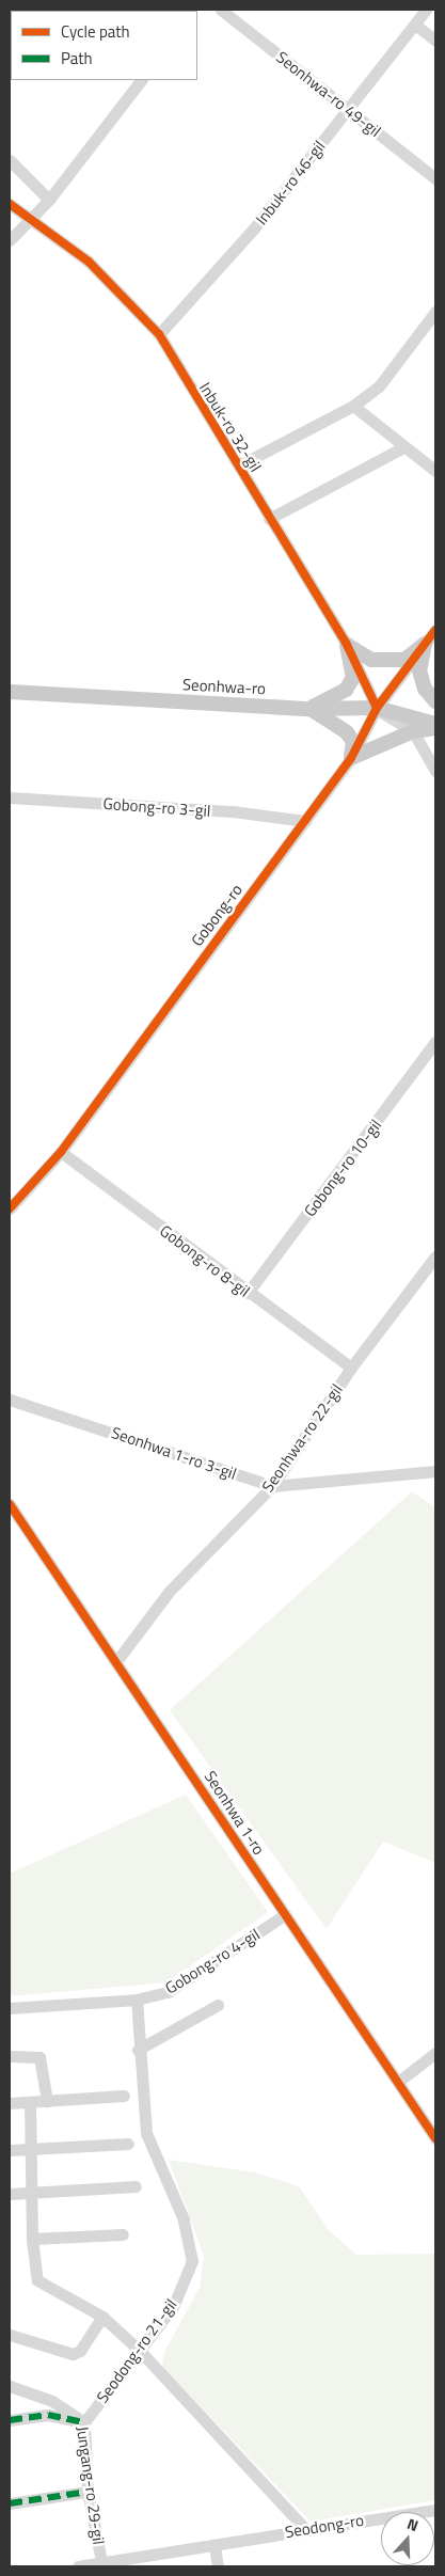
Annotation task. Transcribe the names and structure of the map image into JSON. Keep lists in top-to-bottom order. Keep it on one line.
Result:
{"streets":{"main road":["Seonhwa-ro"],"street":["Seonhwa-ro 49-gil","Inbuk-ro 46-gil","Inbuk-ro 32-gil","Gobong-ro 3-gil","Gobong-ro","Gobong-ro 10-gil","Gobong-ro 8-gil","Seonhwa-ro 22-gil","Seonhwa 1-ro 3-gil","Seonhwa 1-ro","Gobong-ro 4-gil","Seodong-ro 21-gil","Jungang-ro 29-gil","Seodong-ro"]},"crossings":[["Seonhwa-ro 49-gil","Inbuk-ro 46-gil"],["Inbuk-ro 46-gil","Inbuk-ro 32-gil"],["Inbuk-ro 32-gil","Seonhwa-ro"],["Inbuk-ro 32-gil","Gobong-ro"],["Seonhwa-ro","Gobong-ro"],["Gobong-ro 3-gil","Gobong-ro"],["Gobong-ro","Gobong-ro 8-gil"],["Gobong-ro 10-gil","Gobong-ro 8-gil"],["Gobong-ro 8-gil","Seonhwa-ro 22-gil"],["Seonhwa-ro 22-gil","Seonhwa 1-ro 3-gil"],["Seonhwa-ro 22-gil","Seonhwa 1-ro"],["Seonhwa 1-ro","Gobong-ro 4-gil"],["Gobong-ro 4-gil","Seodong-ro 21-gil"],["Seodong-ro 21-gil","Jungang-ro 29-gil"],["Jungang-ro 29-gil","Seodong-ro"]],"legend":["Cycle path","Path"],"north":"top"}
